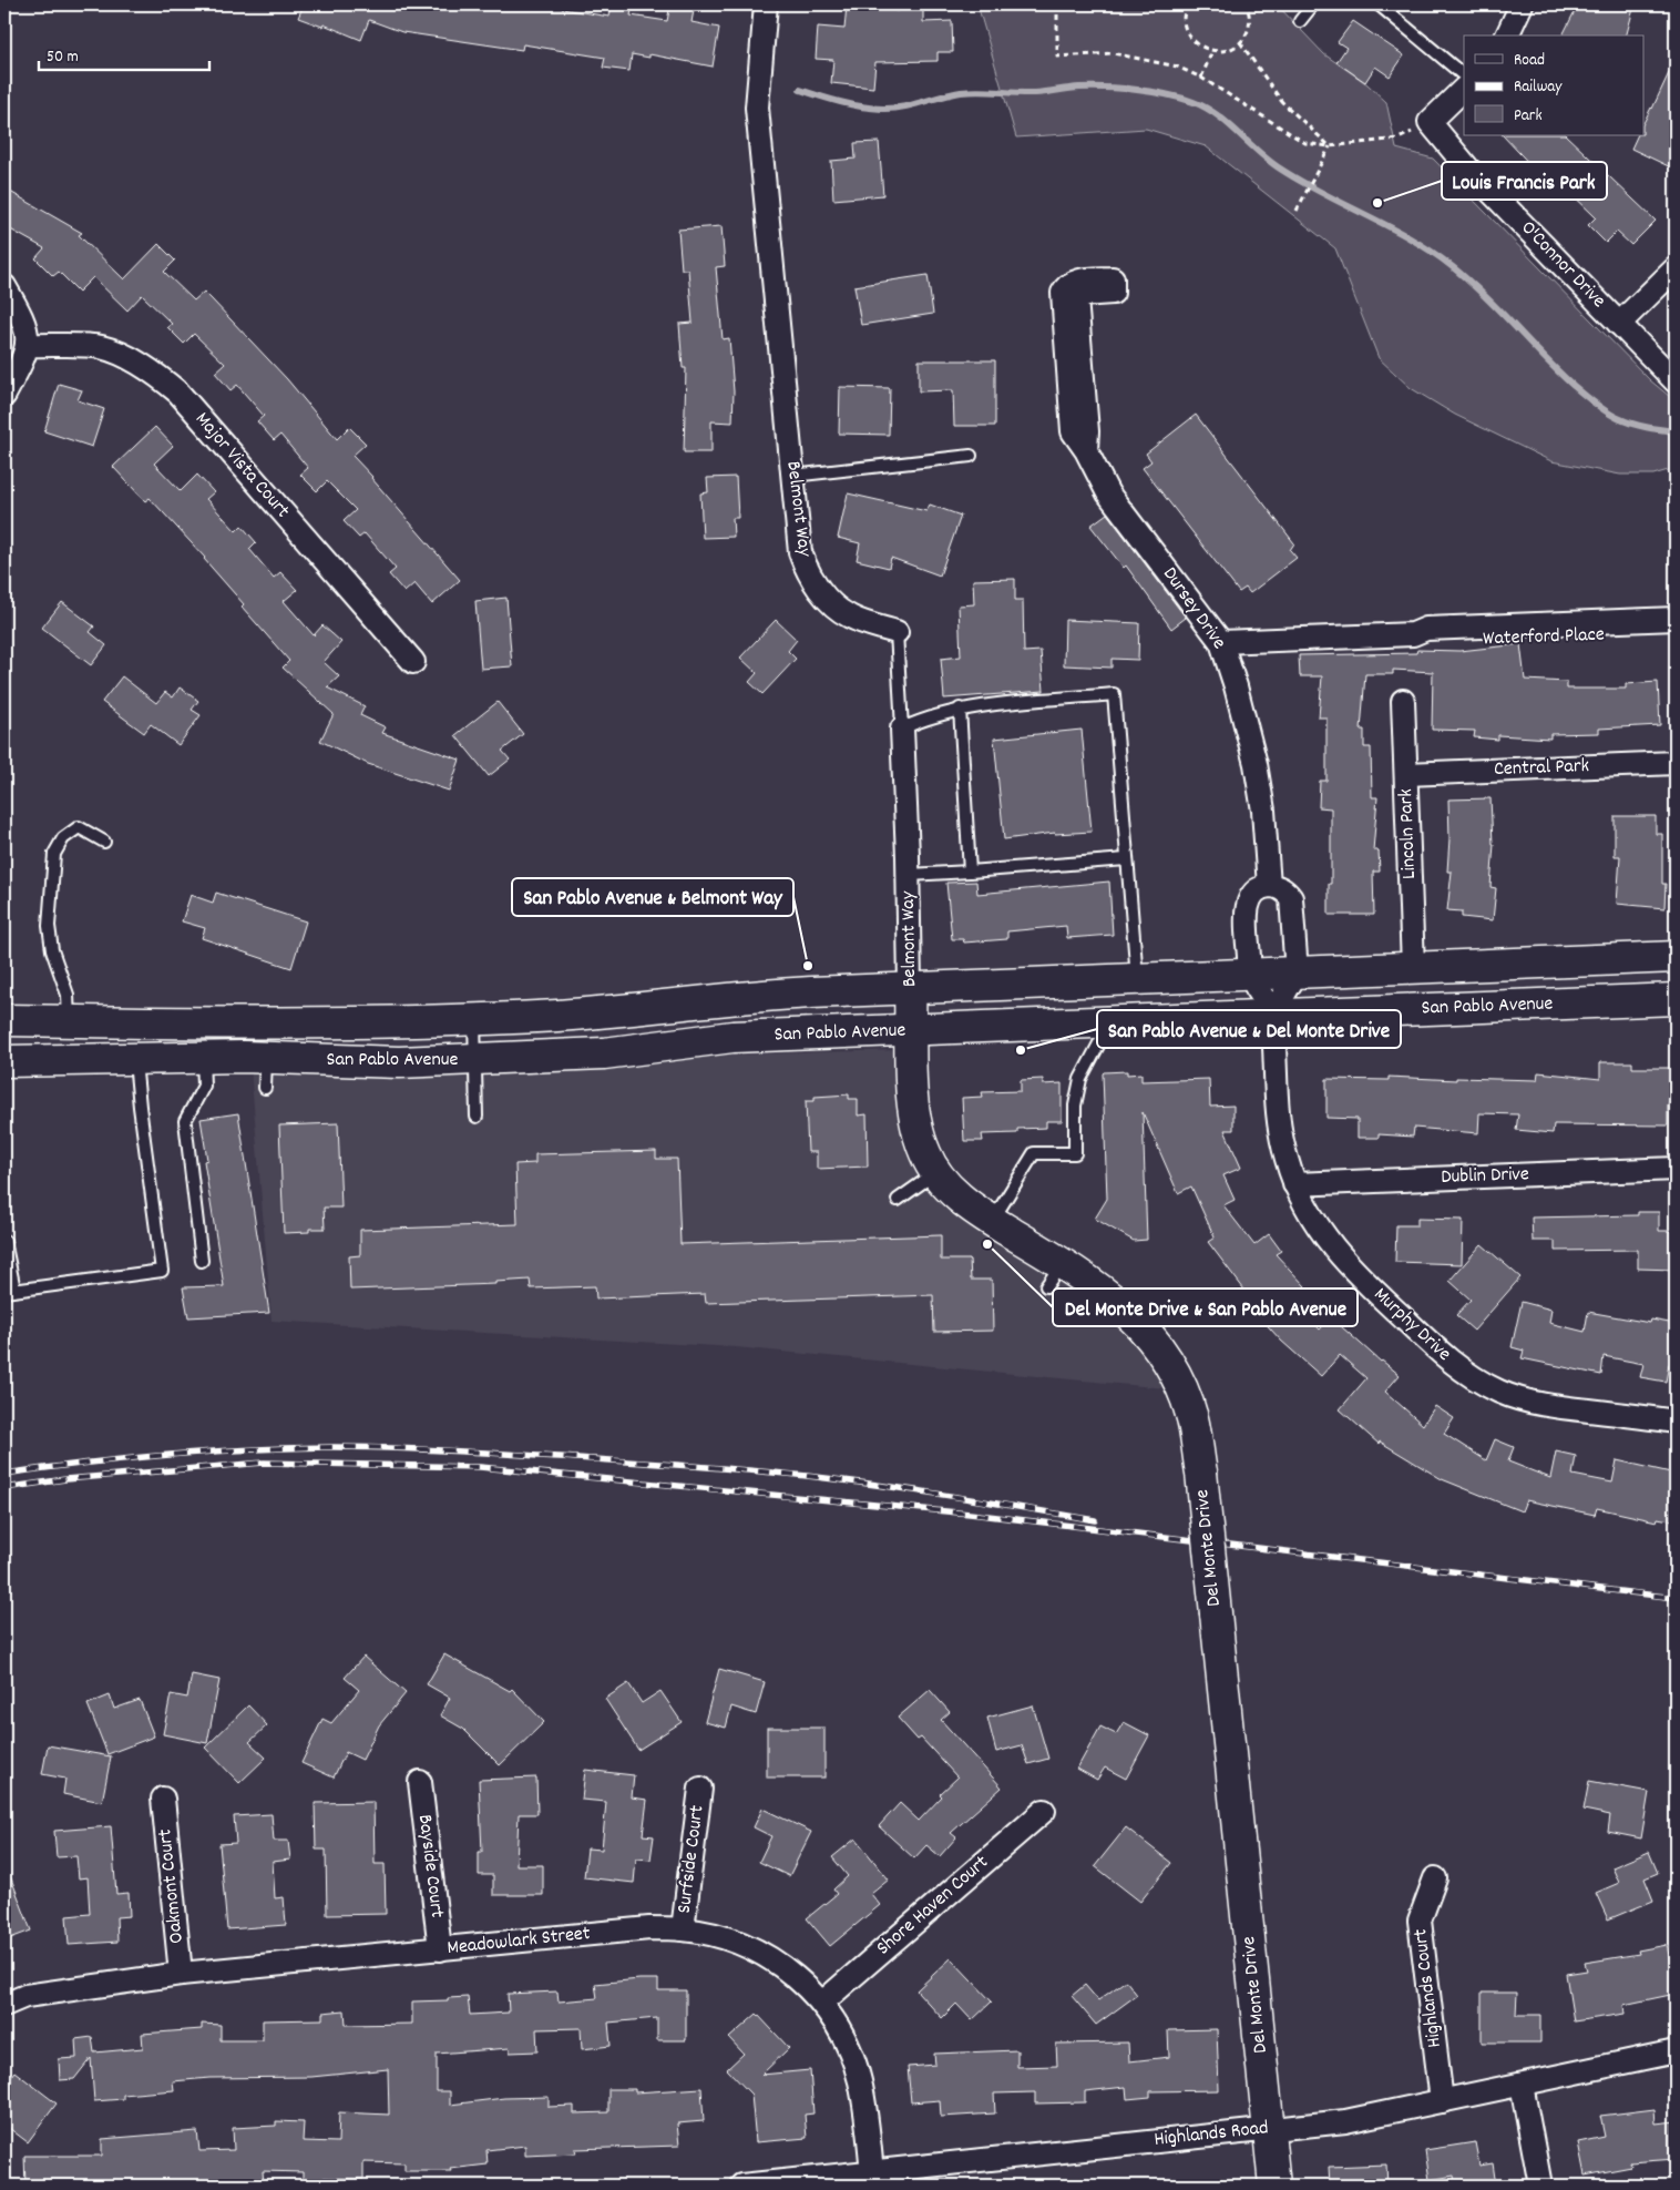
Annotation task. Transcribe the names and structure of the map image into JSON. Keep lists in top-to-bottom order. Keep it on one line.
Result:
{"streets":{"main road":["Belmont Way","San Pablo Avenue","Del Monte Drive"],"street":["O'Connor Drive","Major Vista Court","Dursey Drive","Waterford Place","Central Park","Lincoln Park","Dublin Drive","Murphy Drive","Surfside Court","Bayside Court","Oakmont Court","Shore Haven Court","Meadowlark Street","Highlands Court","Highlands Road"]},"crossings":[["Belmont Way","San Pablo Avenue"],["Belmont Way","Del Monte Drive"],["Dursey Drive","Waterford Place"],["Central Park","Lincoln Park"],["Lincoln Park","San Pablo Avenue"],["San Pablo Avenue","Murphy Drive"],["San Pablo Avenue","Del Monte Drive"],["Dublin Drive","Murphy Drive"],["Del Monte Drive","Highlands Road"],["Surfside Court","Meadowlark Street"],["Bayside Court","Meadowlark Street"],["Oakmont Court","Meadowlark Street"],["Shore Haven Court","Meadowlark Street"],["Meadowlark Street","Highlands Road"],["Highlands Court","Highlands Road"]],"places":["Louis Francis Park","San Pablo Avenue & Belmont Way","San Pablo Avenue & Del Monte Drive","Del Monte Drive & San Pablo Avenue"],"legend":["Road","Railway","Park"],"scale_bar":"50 m"}
